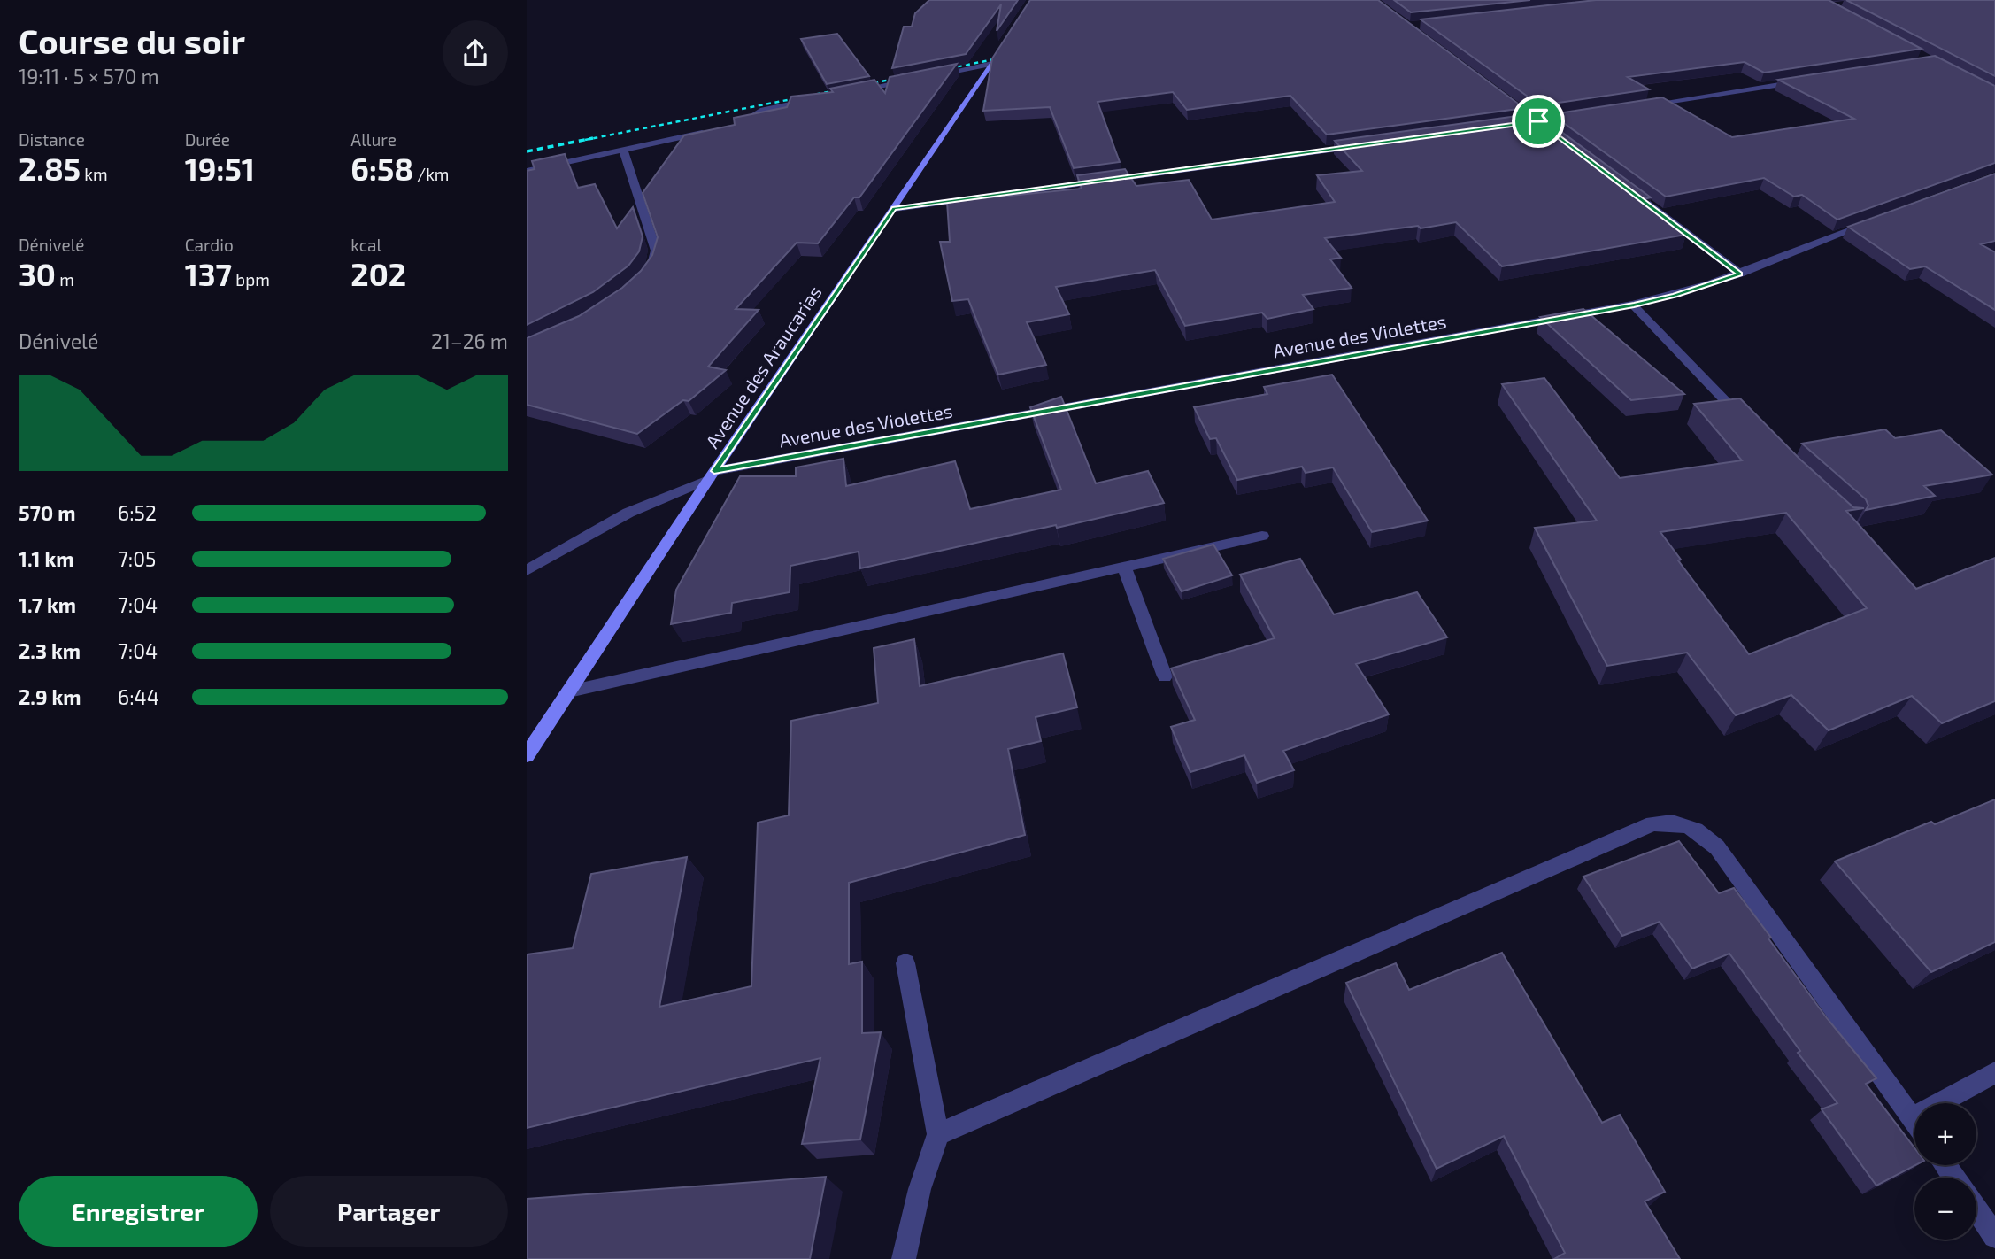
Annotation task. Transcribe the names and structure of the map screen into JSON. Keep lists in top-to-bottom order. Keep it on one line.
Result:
{"streets":{"street":["Avenue des Violettes","Avenue des Araucarias"]},"crossings":[["Avenue des Violettes","Avenue des Araucarias"]],"page":{"heading":["Course du soir","19:11 · 5 × 570 m"],"stats":[["Distance","2.85 km"],["Durée","19:51"],["Allure","6:58 /km"],["Dénivelé","30 m"],["Cardio","137 bpm"],["kcal","202"]],"chart":["Dénivelé","21–26 m"],"list":[{"name":"570 m","note":"6:52"},{"name":"1.1 km","note":"7:05"},{"name":"1.7 km","note":"7:04"},{"name":"2.3 km","note":"7:04"},{"name":"2.9 km","note":"6:44"}],"map_buttons":["+","−"],"buttons":["Enregistrer","Partager"]}}
